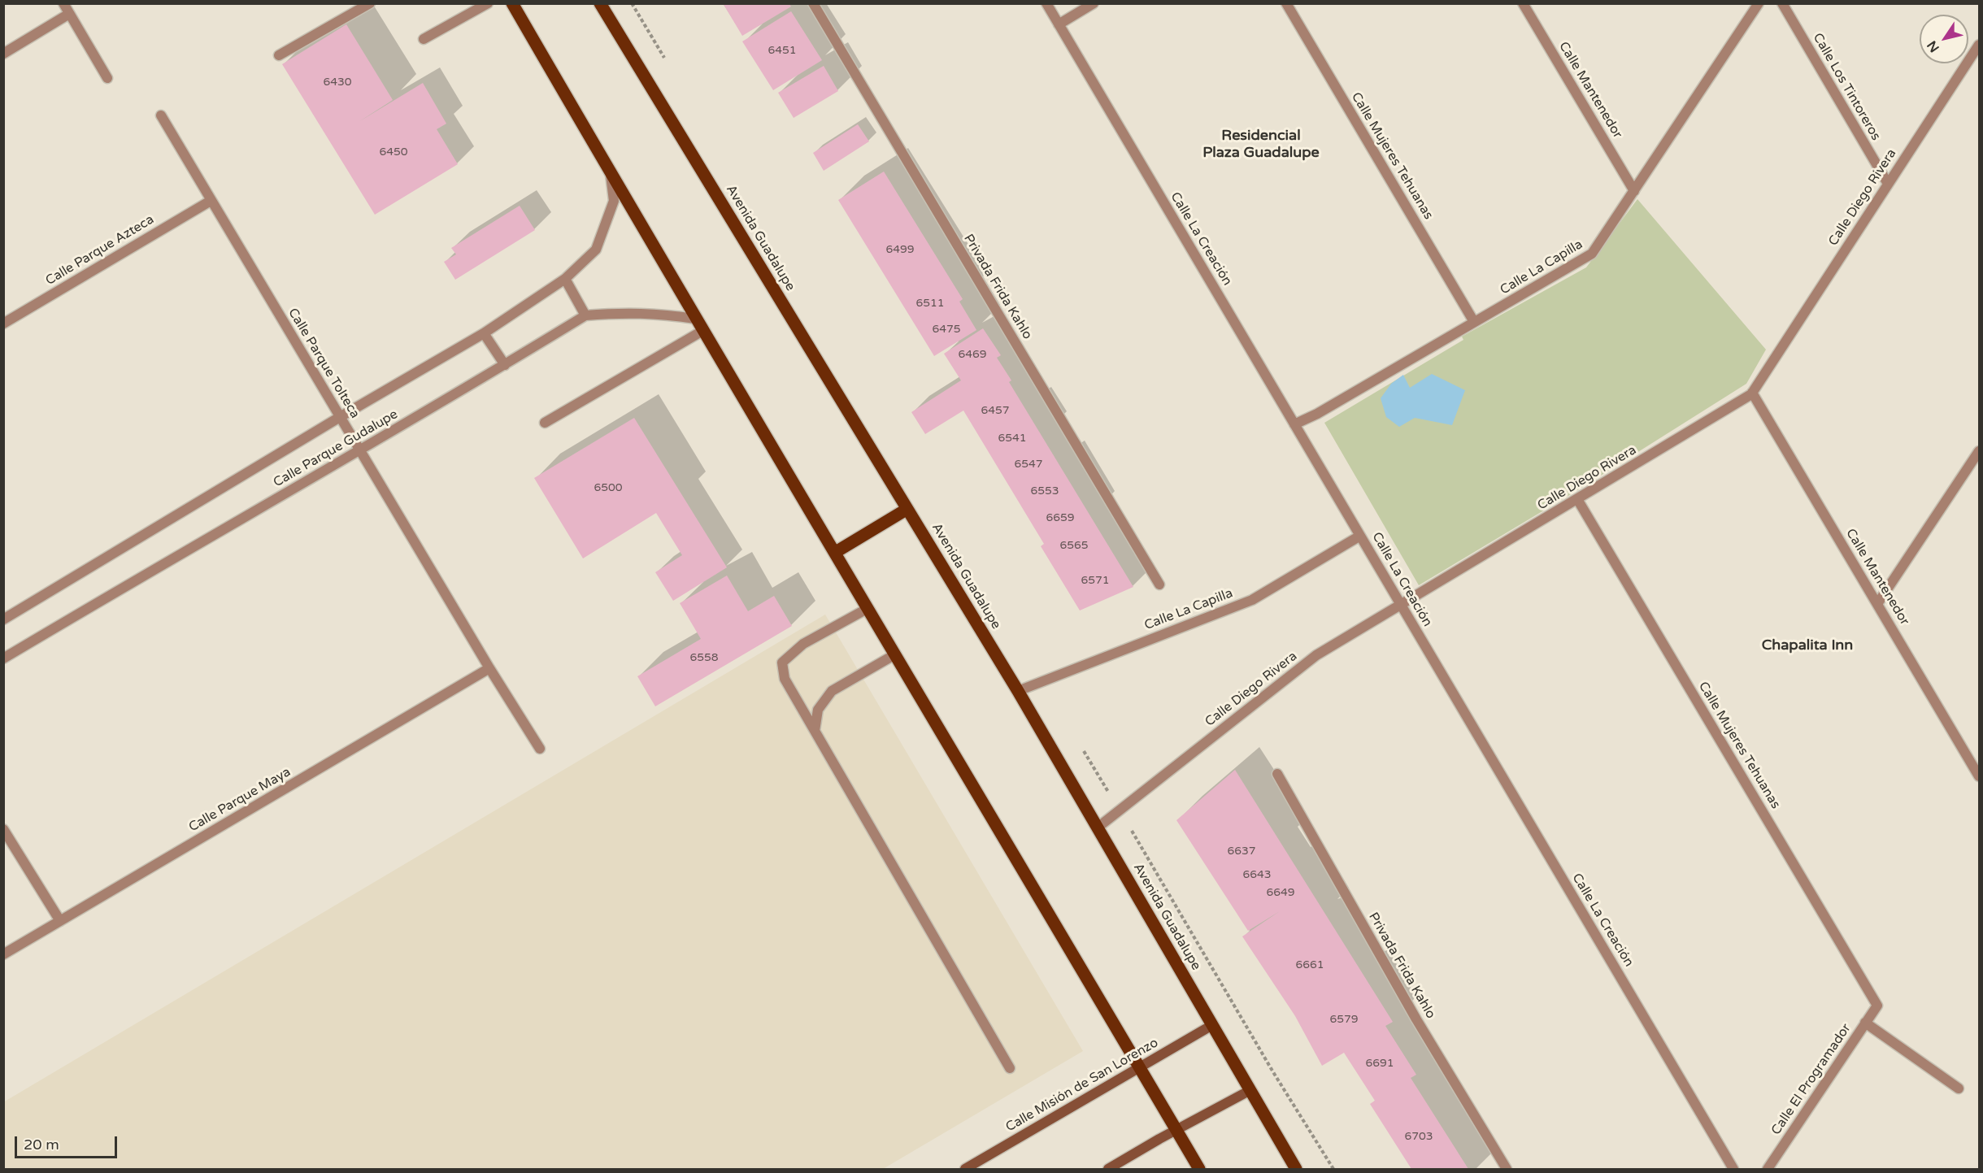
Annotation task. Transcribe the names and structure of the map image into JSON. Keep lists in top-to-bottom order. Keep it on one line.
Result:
{"streets":{"main road":["Avenida Guadalupe"],"street":["Calle Los Tintoreros","Calle Mantenedor","Calle Mujeres Tehuanas","Calle Diego Rivera","Calle La Creación","Calle Parque Azteca","Calle La Capilla","Privada Frida Kahlo","Calle Parque Tolteca","Calle Parque Gudalupe","Calle Parque Maya","Calle El Programador","Calle Misión de San Lorenzo"]},"crossings":[["Calle Los Tintoreros","Calle Diego Rivera"],["Calle Mantenedor","Calle Diego Rivera"],["Calle Mantenedor","Calle La Capilla"],["Calle Mujeres Tehuanas","Calle Diego Rivera"],["Calle Mujeres Tehuanas","Calle La Capilla"],["Calle Mujeres Tehuanas","Calle El Programador"],["Calle Diego Rivera","Avenida Guadalupe"],["Calle Diego Rivera","Calle La Creación"],["Avenida Guadalupe","Calle La Capilla"],["Avenida Guadalupe","Calle Misión de San Lorenzo"],["Calle La Creación","Calle La Capilla"],["Calle Parque Azteca","Calle Parque Tolteca"],["Calle Parque Tolteca","Calle Parque Gudalupe"],["Calle Parque Tolteca","Calle Parque Maya"]],"districts":["Residencial Plaza Guadalupe","Chapalita Inn"],"house_numbers":["6451","6430","6450","6499","6511","6475","6469","6457","6541","6547","6500","6553","6659","6565","6571","6558","6637","6643","6649","6661","6579","6691","6703"],"scale_bar":"20 m","north":"bottom left"}
